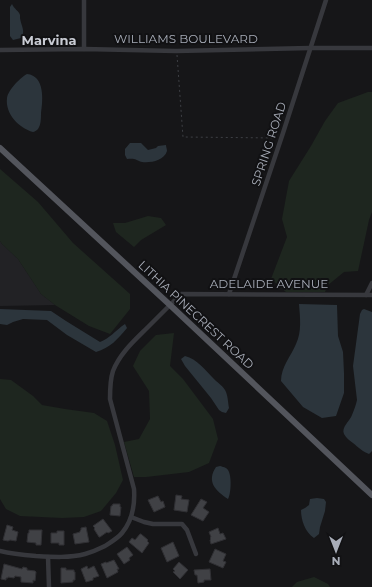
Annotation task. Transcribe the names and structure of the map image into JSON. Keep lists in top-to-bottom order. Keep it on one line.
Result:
{"streets":{"main road":["LITHIA PINECREST ROAD"],"street":["WILLIAMS BOULEVARD","SPRING ROAD","ADELAIDE AVENUE"]},"crossings":[["WILLIAMS BOULEVARD","SPRING ROAD"],["SPRING ROAD","ADELAIDE AVENUE"],["ADELAIDE AVENUE","LITHIA PINECREST ROAD"]],"districts":["Marvina"],"north":"bottom"}
